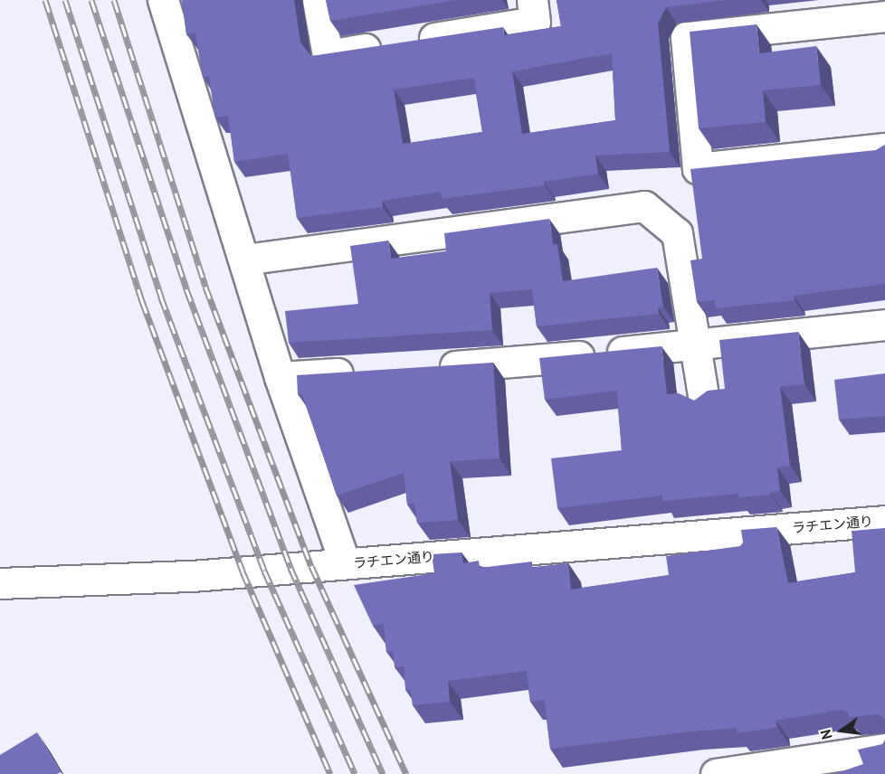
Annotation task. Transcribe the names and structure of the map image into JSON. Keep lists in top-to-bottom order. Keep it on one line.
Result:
{"streets":{"street":["ラチエン通り"]},"north":"left"}
